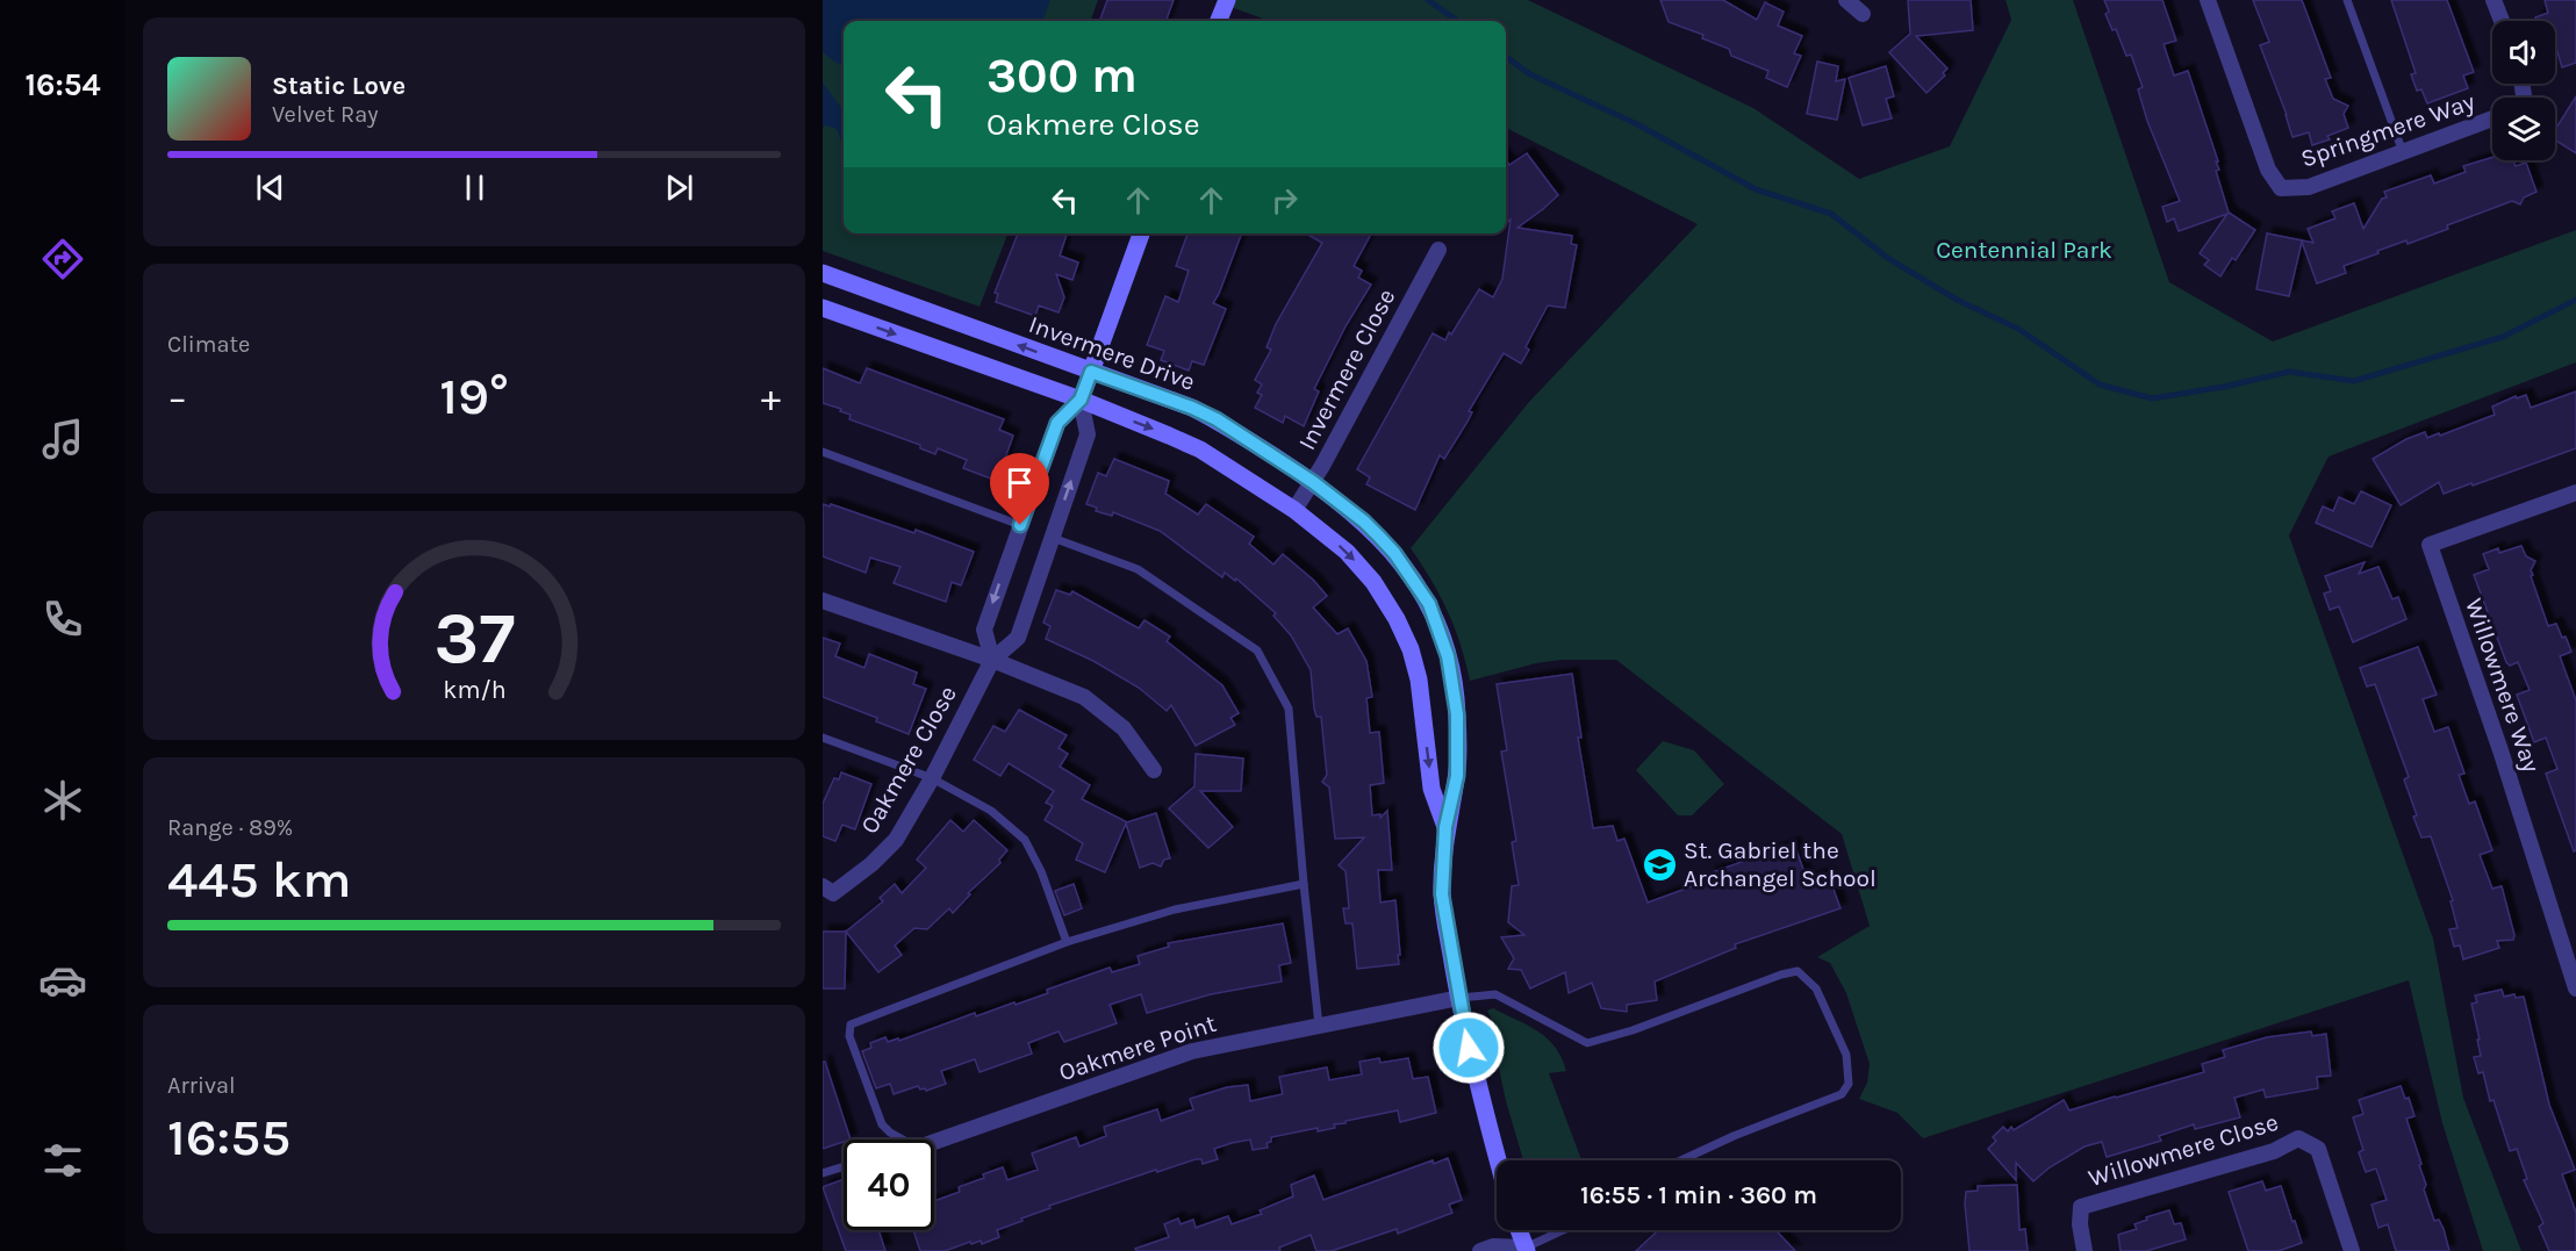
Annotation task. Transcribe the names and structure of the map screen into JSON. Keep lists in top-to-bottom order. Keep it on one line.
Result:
{"streets":{"street":["Springmere Way","Invermere Drive","Invermere Close","Willowmere Way","Oakmere Close","Oakmere Point","Willowmere Close"]},"crossings":[["Invermere Drive","Invermere Close"],["Invermere Drive","Oakmere Close"],["Invermere Drive","Oakmere Point"]],"parks":["Centennial Park"],"places":{"school or university":["St. Gabriel the Archangel School"]},"page":{"tabs":"16:54","turn":["300 m","Oakmere Close"],"song":["Static Love","Velvet Ray"],"tile":["Climate",["Range · 89%","445 km"],["Arrival","16:55"]],"heat":["−","19°","+"],"limit":"40","trip":"16:55 · 1 min · 360 m","gauge":["37","km/h"]}}
